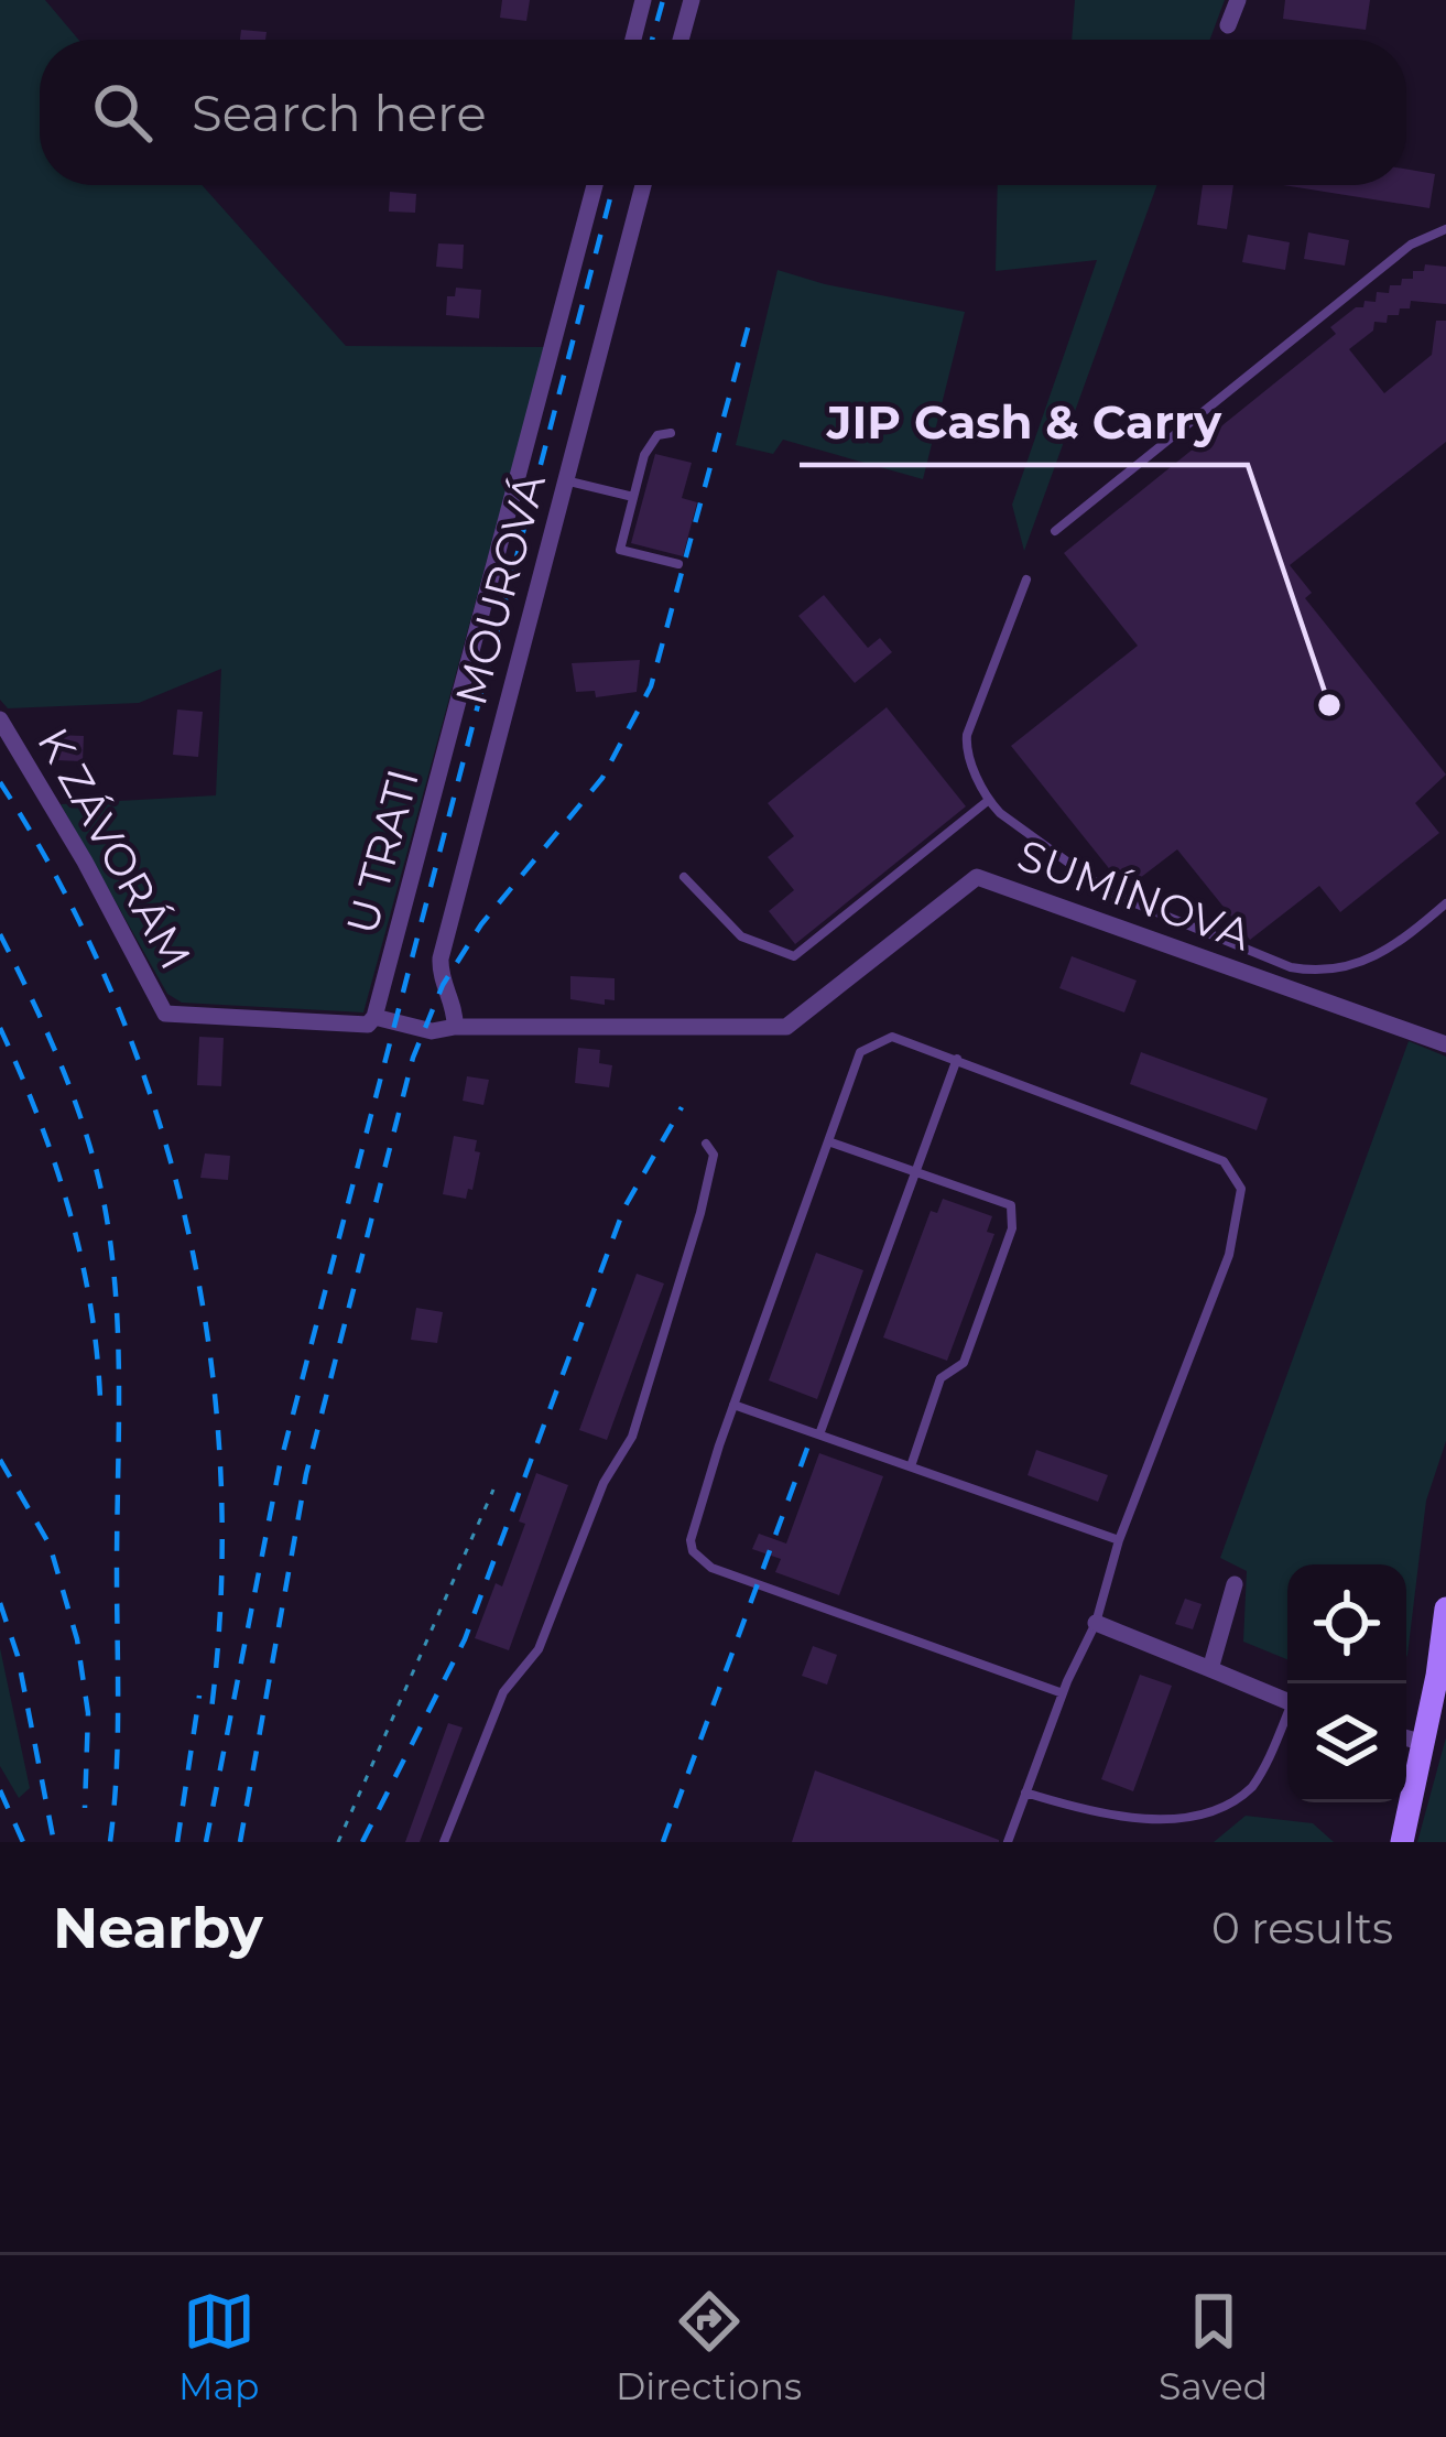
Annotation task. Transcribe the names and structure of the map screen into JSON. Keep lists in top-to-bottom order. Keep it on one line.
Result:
{"streets":{"street":["MOUROVÁ","K ZÁVORÁM","U TRATI","SUMÍNOVA"]},"crossings":[["MOUROVÁ","SUMÍNOVA"],["K ZÁVORÁM","U TRATI"],["K ZÁVORÁM","SUMÍNOVA"],["U TRATI","SUMÍNOVA"]],"places":["JIP Cash & Carry"],"page":{"search":"Search here","heading":["Nearby","0 results"],"nav":["Map","Directions","Saved"]}}
